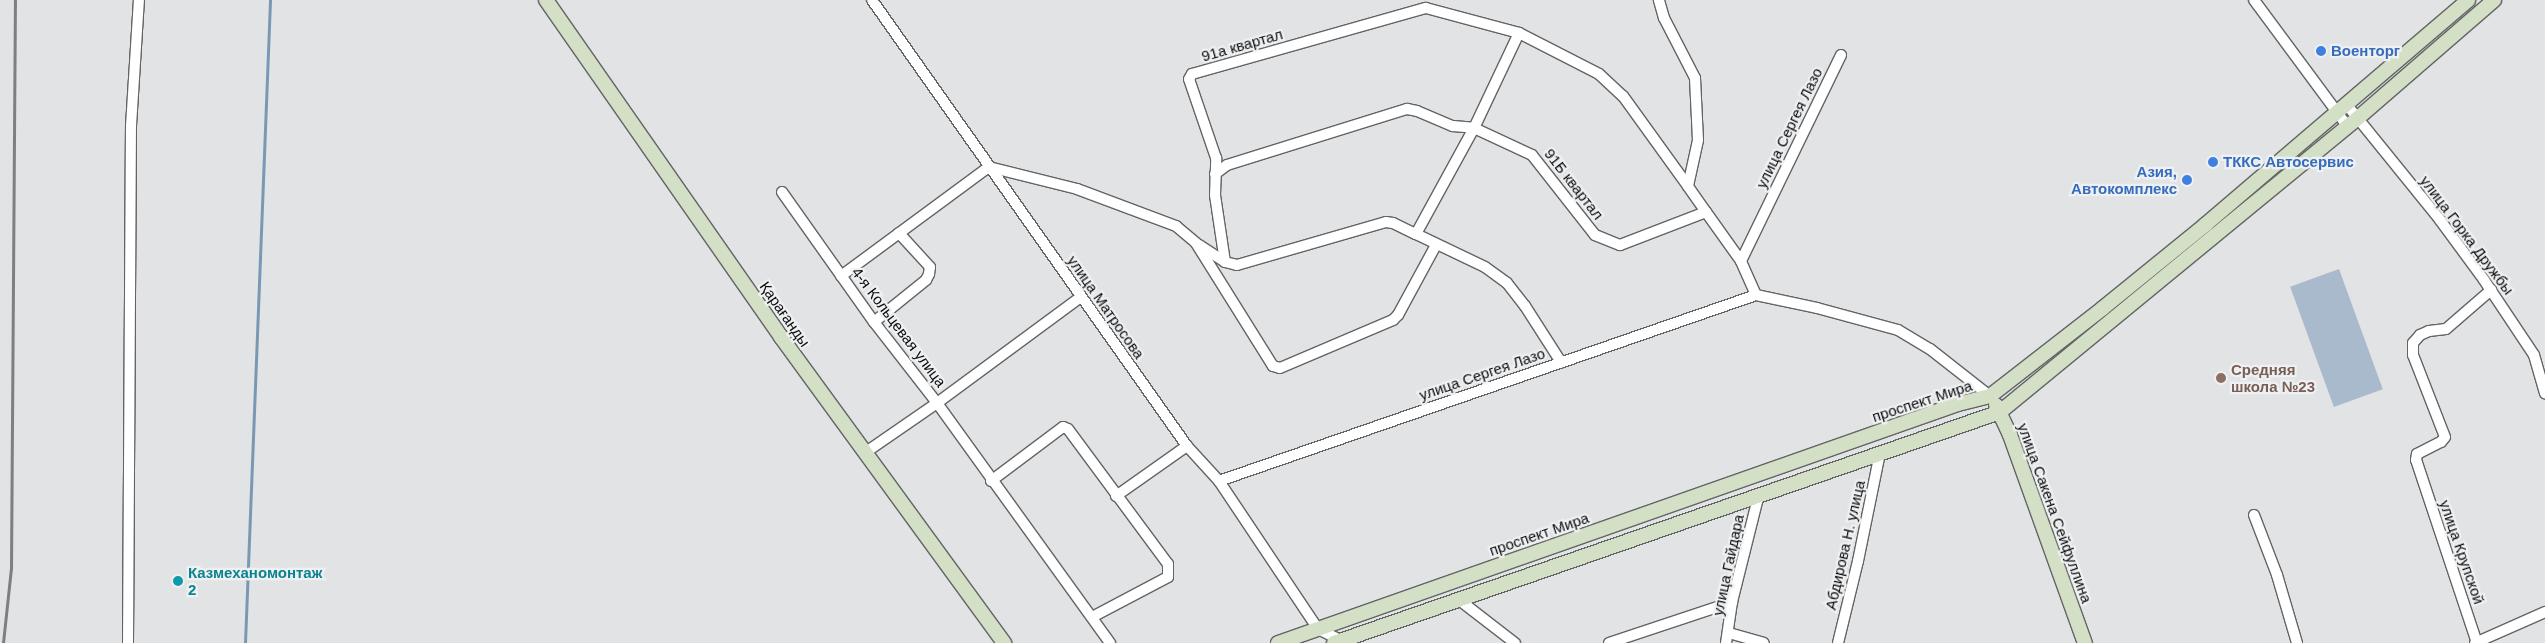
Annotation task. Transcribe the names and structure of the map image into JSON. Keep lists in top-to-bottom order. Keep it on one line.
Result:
{"streets":{"main road":["Қарағанды","проспект Мира","улица Сакена Сейфуллина"],"street":["91а квартал","улица Сергея Лазо","91Б квартал","улица Горка Дружбы","улица Матросова","4-я Кольцевая улица","Абдирова Н. улица","улица Крупской","улица Гайдара"]},"crossings":[["улица Сергея Лазо","улица Матросова"],["улица Горка Дружбы","проспект Мира"],["улица Горка Дружбы","улица Крупской"],["улица Матросова","проспект Мира"],["проспект Мира","улица Сакена Сейфуллина"]],"places":["Военторг","ТККС Автосервис","Азия, Автокомплекс","Средняя школа №23","Казмеханомонтаж 2"]}
